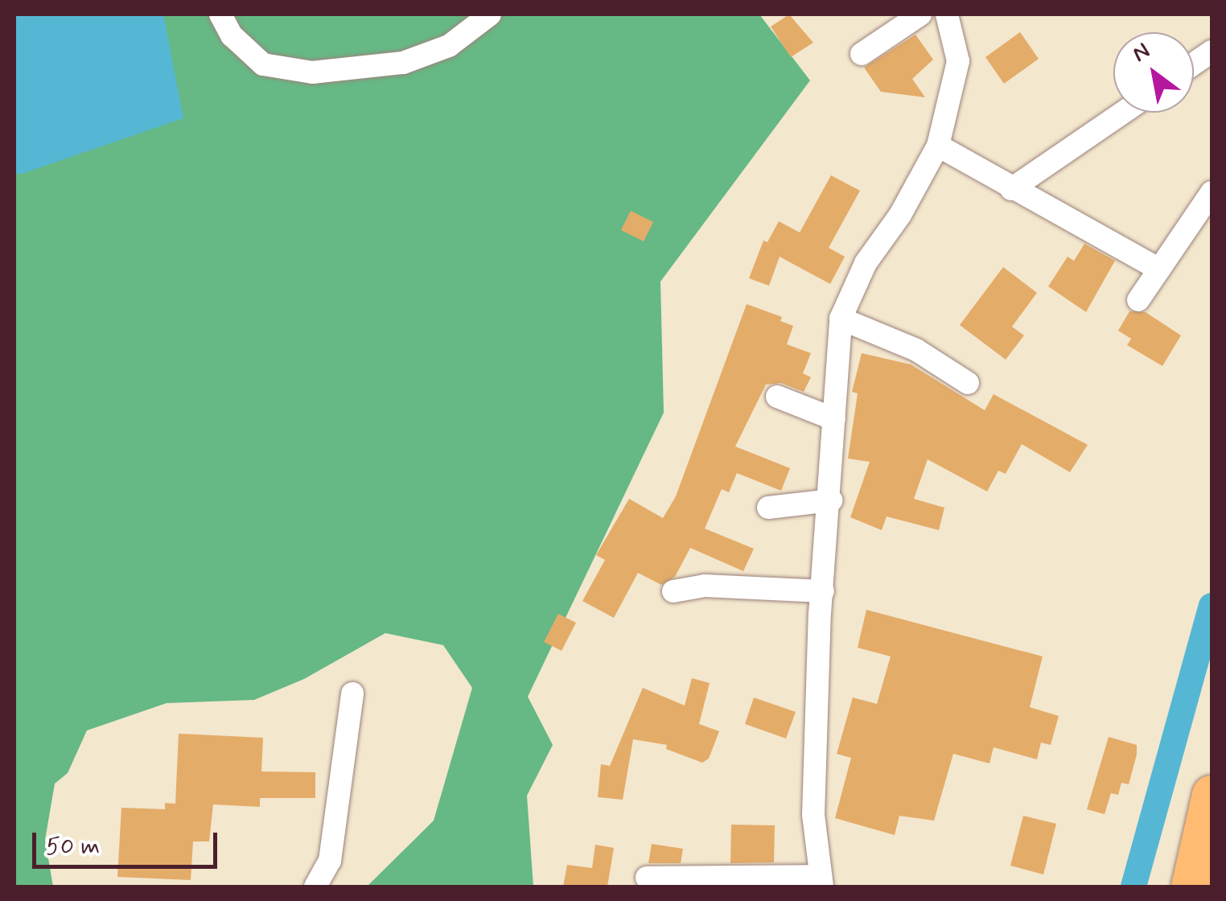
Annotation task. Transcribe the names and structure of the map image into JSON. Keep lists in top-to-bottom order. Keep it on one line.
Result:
{"scale_bar":"50 m","north":"top left"}
